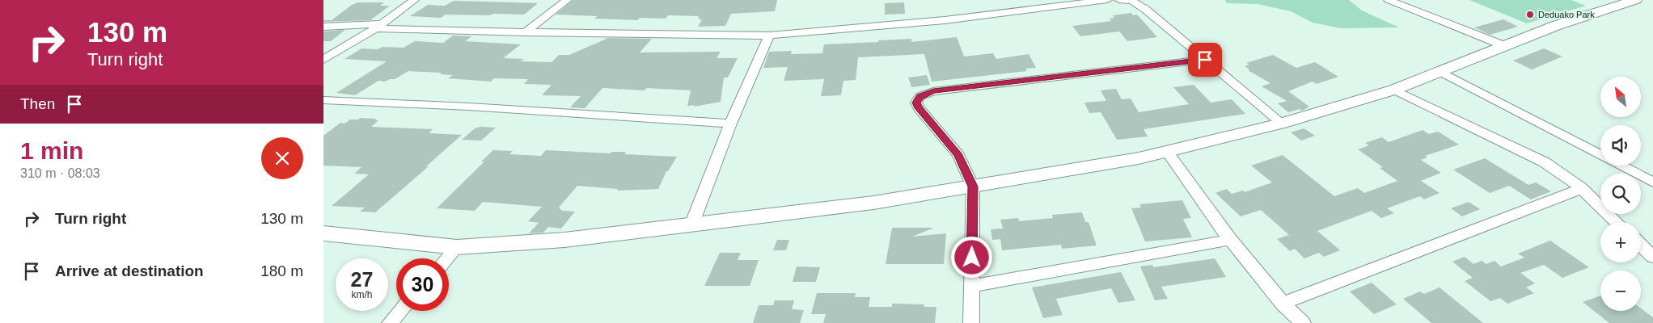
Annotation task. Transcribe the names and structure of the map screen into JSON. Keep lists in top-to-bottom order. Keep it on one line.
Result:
{"places":["Deduako Park"],"north":"top left","page":{"turn":["130 m","Turn right"],"map_buttons":["+","−"],"then":"Then","heading":["1 min","310 m · 08:03"],"list":[{"name":"Turn right","value":"130 m"},{"name":"Arrive at destination","value":"180 m"}],"speed":"27 km/h","limit":"30"}}
